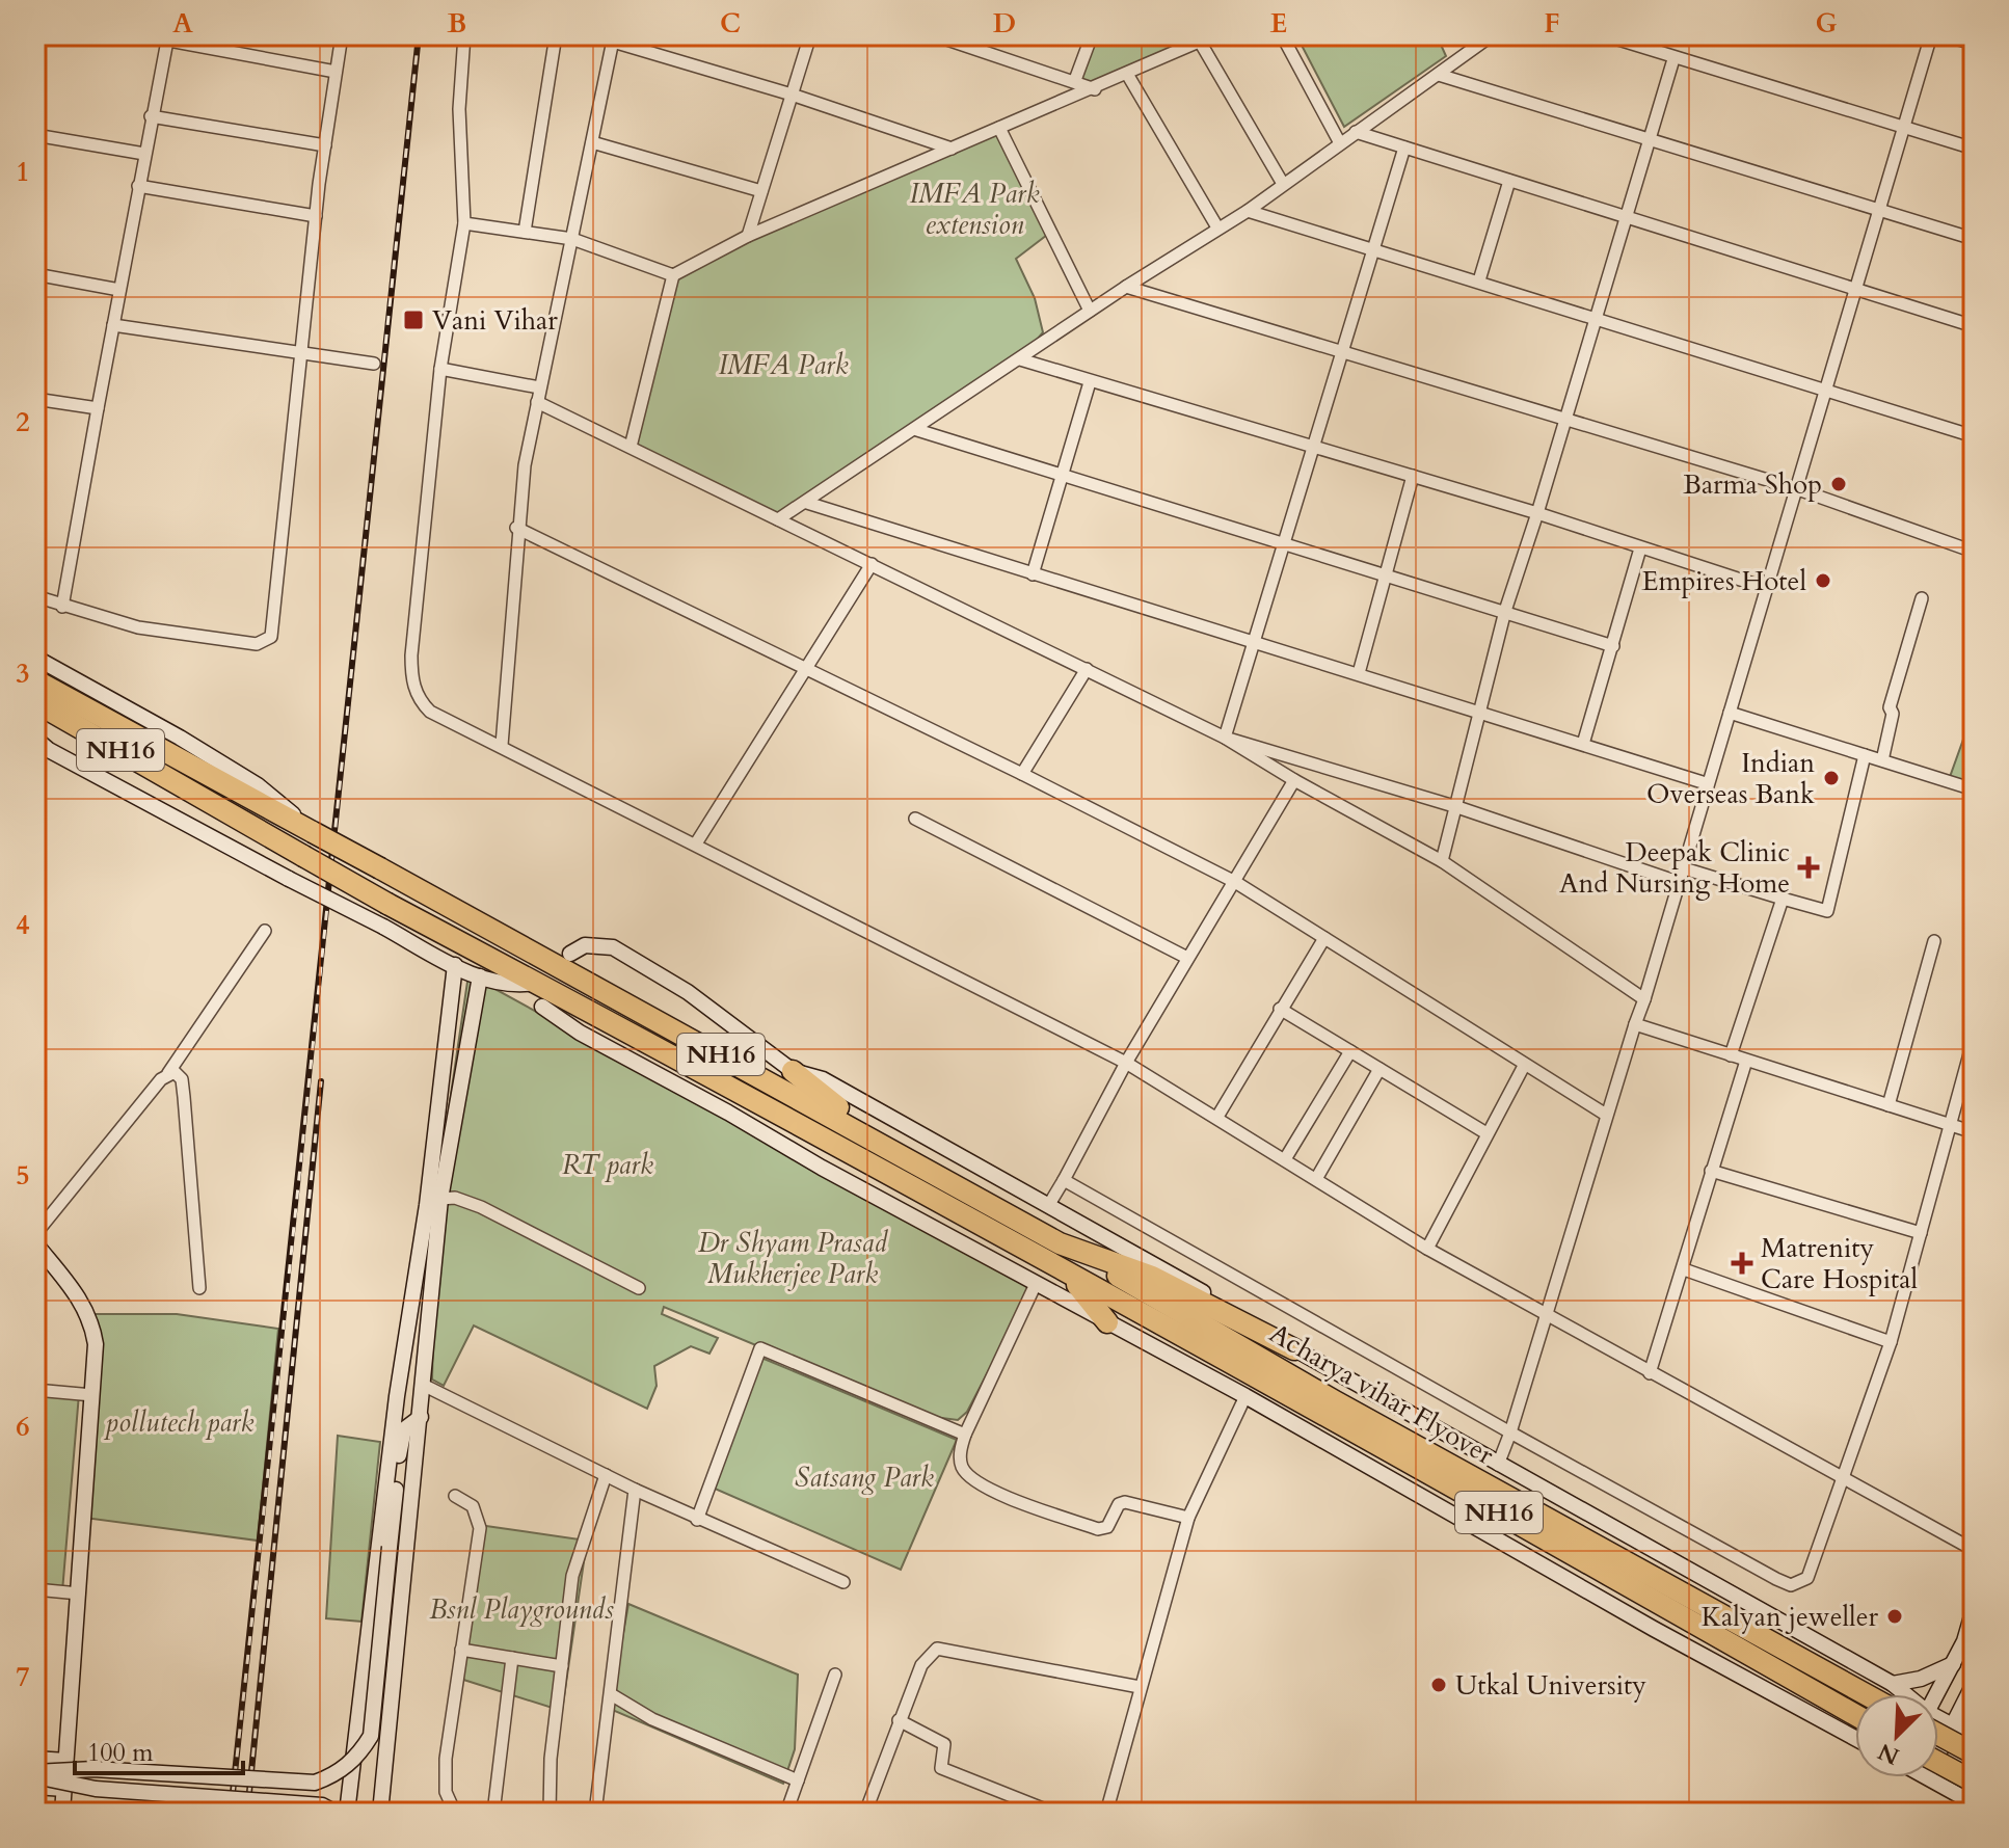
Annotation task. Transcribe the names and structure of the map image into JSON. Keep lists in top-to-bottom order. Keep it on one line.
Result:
{"streets":{"highway":["NH16","Acharya vihar Flyover"]},"crossings":[["NH16","Acharya vihar Flyover"]],"parks":["IMFA Park extension","IMFA Park","RT park","Dr Shyam Prasad Mukherjee Park","pollutech park","Satsang Park","Bsnl Playgrounds"],"places":{"transit":["Vani Vihar"],"other":["Barma Shop","Empires Hotel","Indian Overseas Bank","Kalyan jeweller","Utkal University"],"health":["Deepak Clinic And Nursing Home","Matrenity Care Hospital"]},"scale_bar":"100 m","north":"bottom left","grid":{"columns":["A","B","C","D","E","F","G"],"rows":["1","2","3","4","5","6","7"]}}
